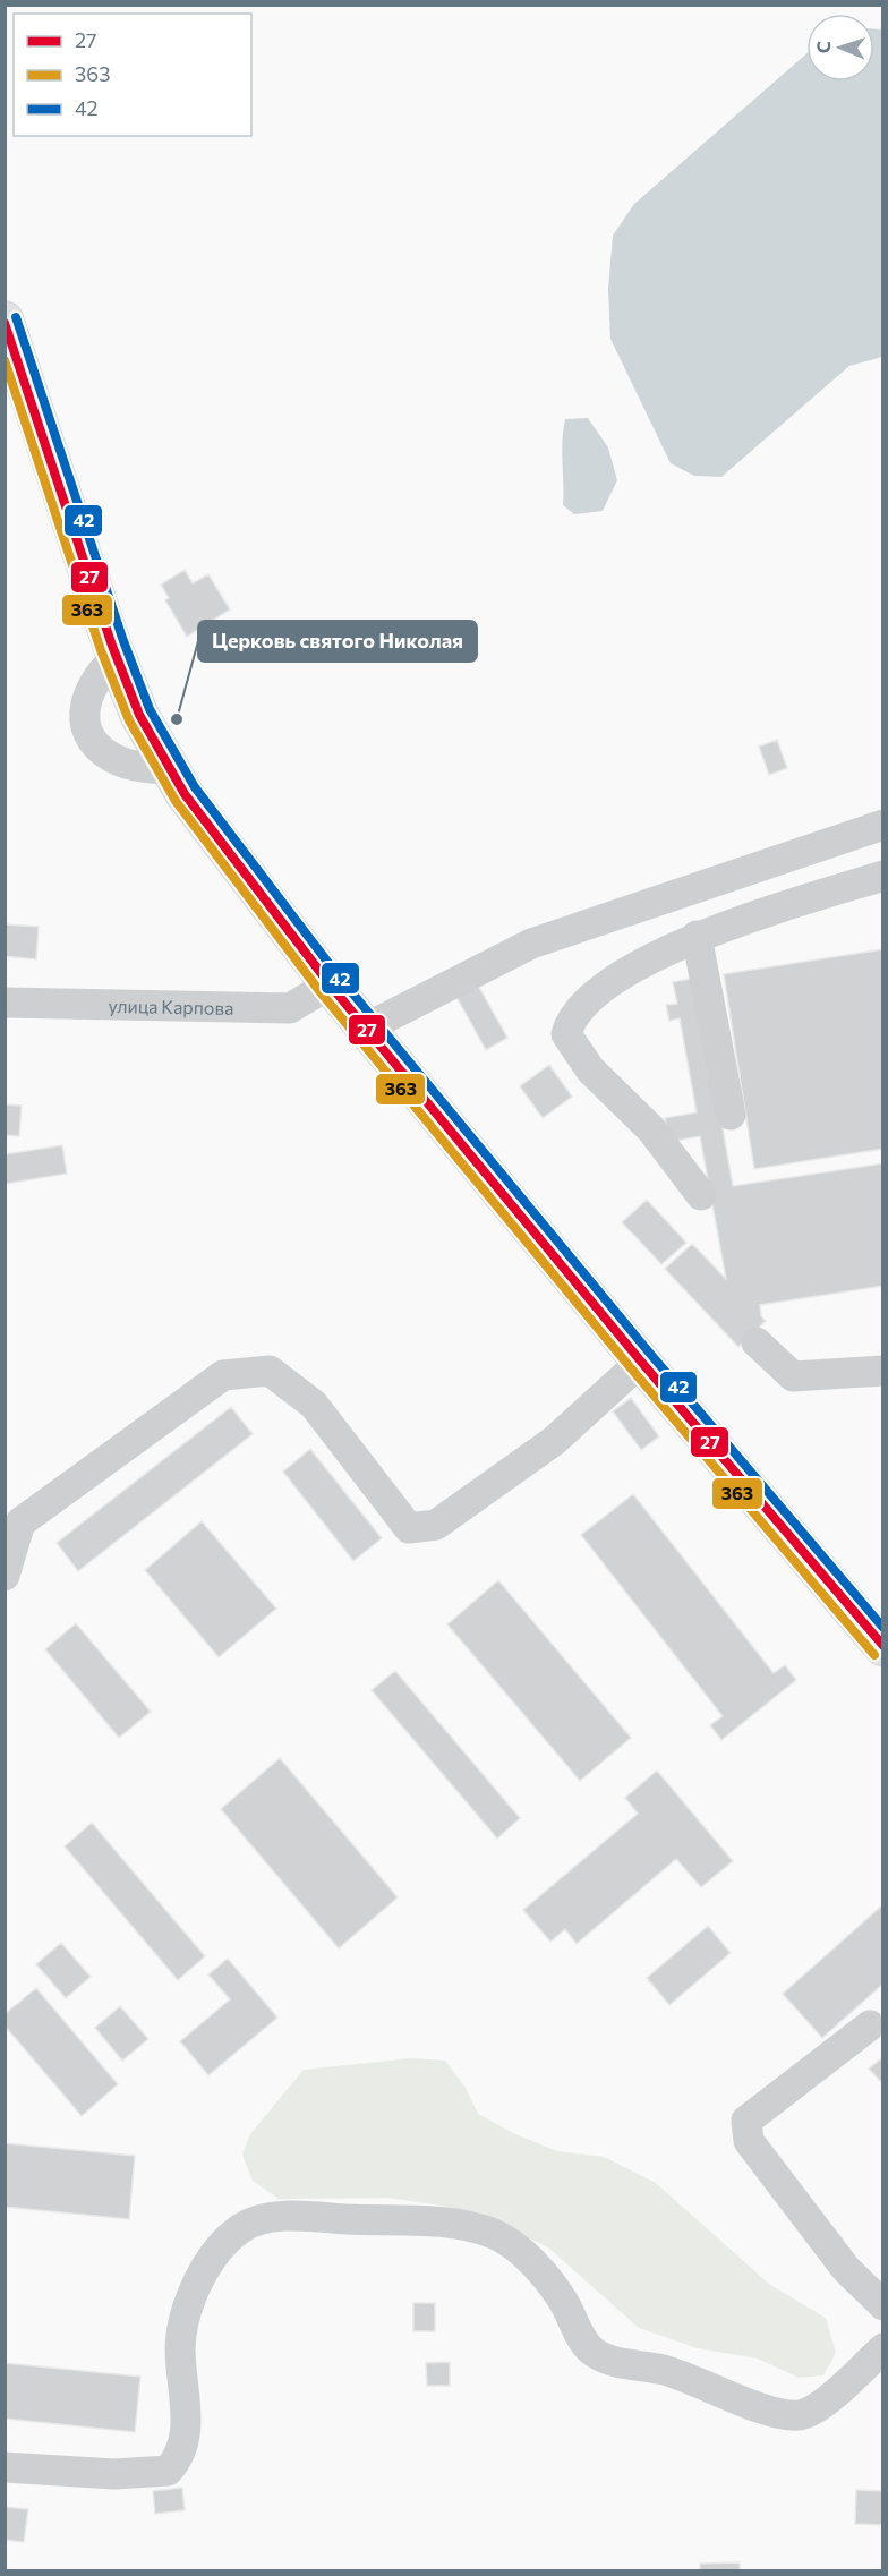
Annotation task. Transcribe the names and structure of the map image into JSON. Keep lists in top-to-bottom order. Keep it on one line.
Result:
{"streets":{"street":["улица Карпова"]},"places":["Церковь святого Николая"],"lines":["transit line 42","transit line 27","transit line 363"],"legend":["27","363","42"],"north":"left"}
